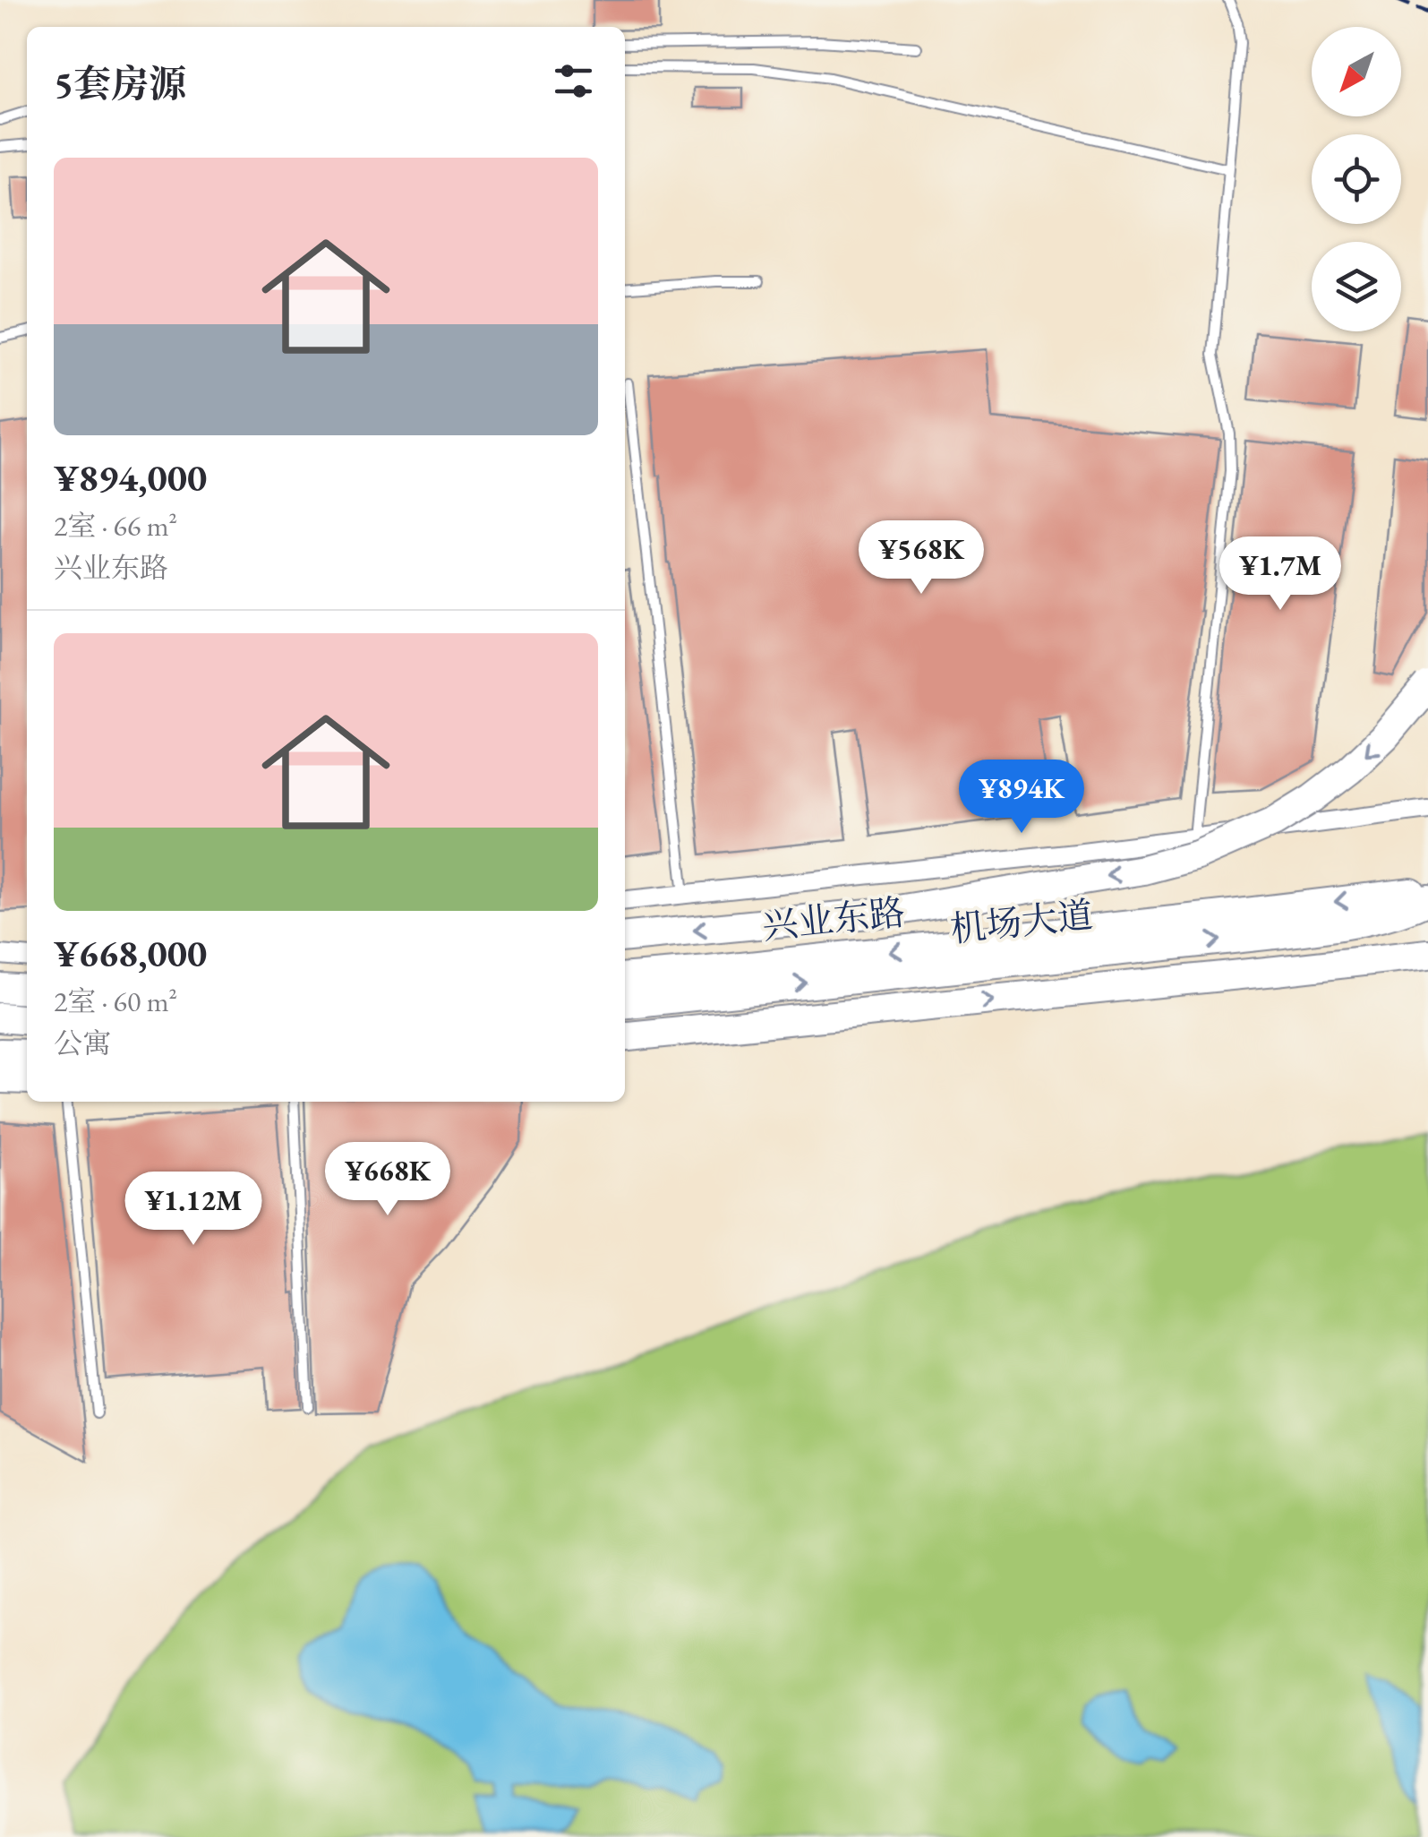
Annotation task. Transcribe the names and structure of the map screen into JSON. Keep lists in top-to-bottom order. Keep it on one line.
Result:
{"streets":{"main road":["兴业东路","机场大道"]},"north":"bottom left","page":{"heading":"5套房源","list":[{"name":"¥894,000","note":"2室 · 66 m² · 兴业东路"},{"name":"¥668,000","note":"2室 · 60 m² · 公寓"}],"price":["¥568K","¥1.7M","¥894K","¥668K","¥1.12M"]}}
